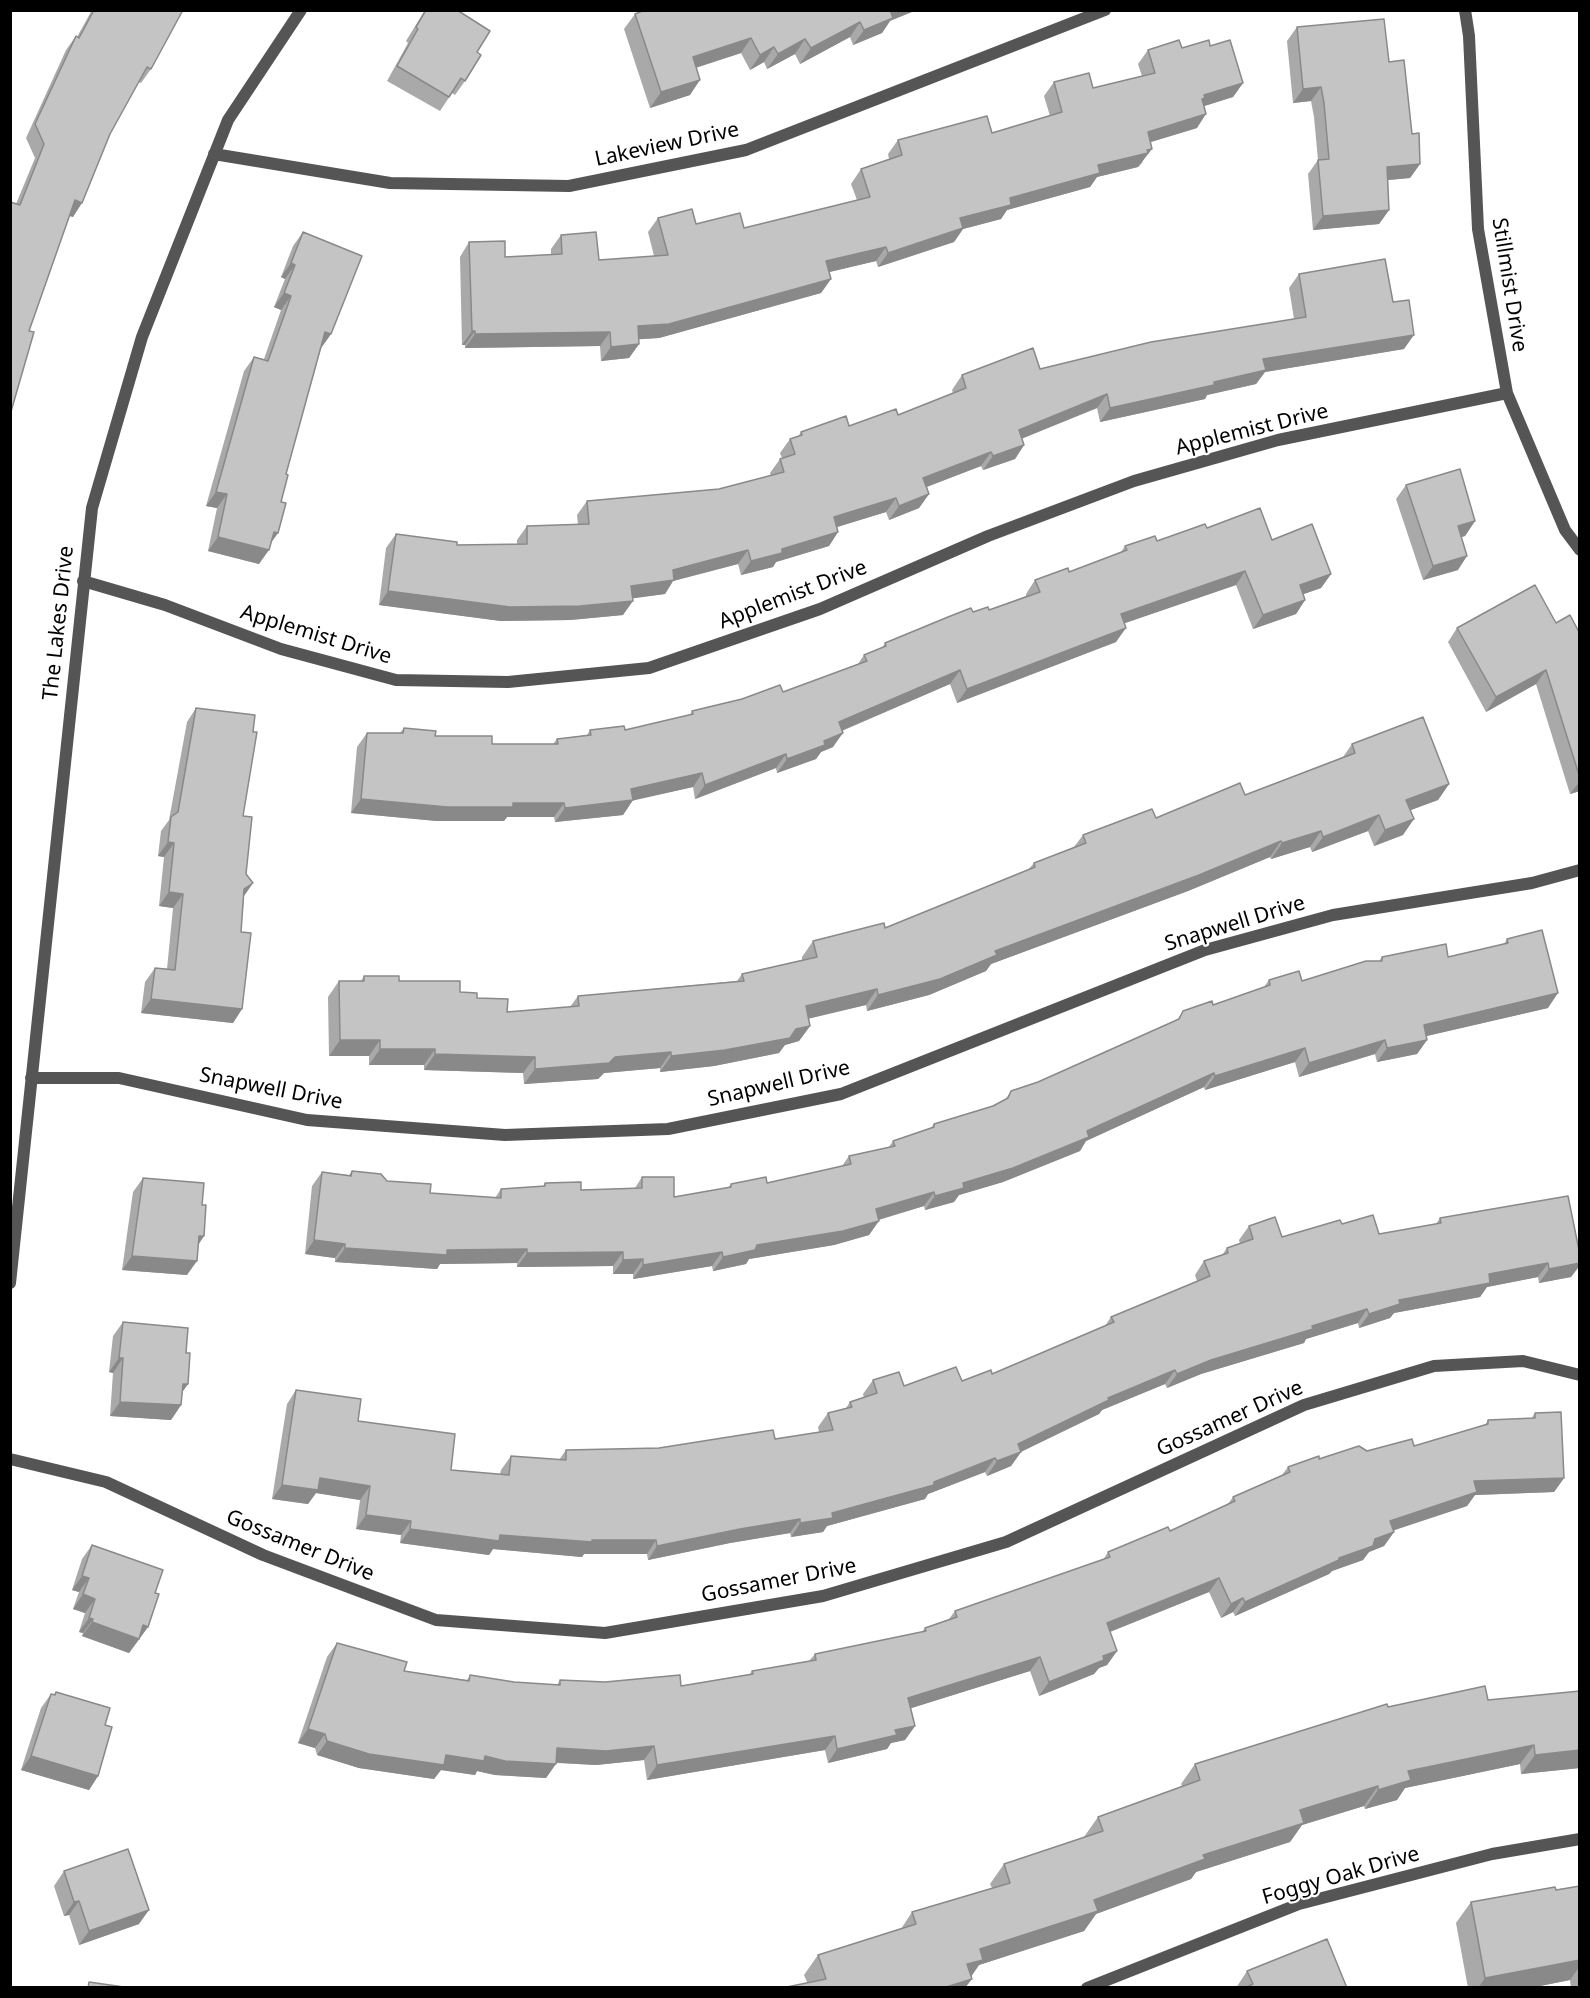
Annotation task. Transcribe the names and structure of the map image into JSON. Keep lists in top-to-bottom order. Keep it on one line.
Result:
{"streets":{"street":["Lakeview Drive","Stillmist Drive","Applemist Drive","The Lakes Drive","Snapwell Drive","Gossamer Drive","Foggy Oak Drive"]},"crossings":[["Lakeview Drive","The Lakes Drive"],["Stillmist Drive","Applemist Drive"],["Applemist Drive","The Lakes Drive"],["The Lakes Drive","Snapwell Drive"]]}
